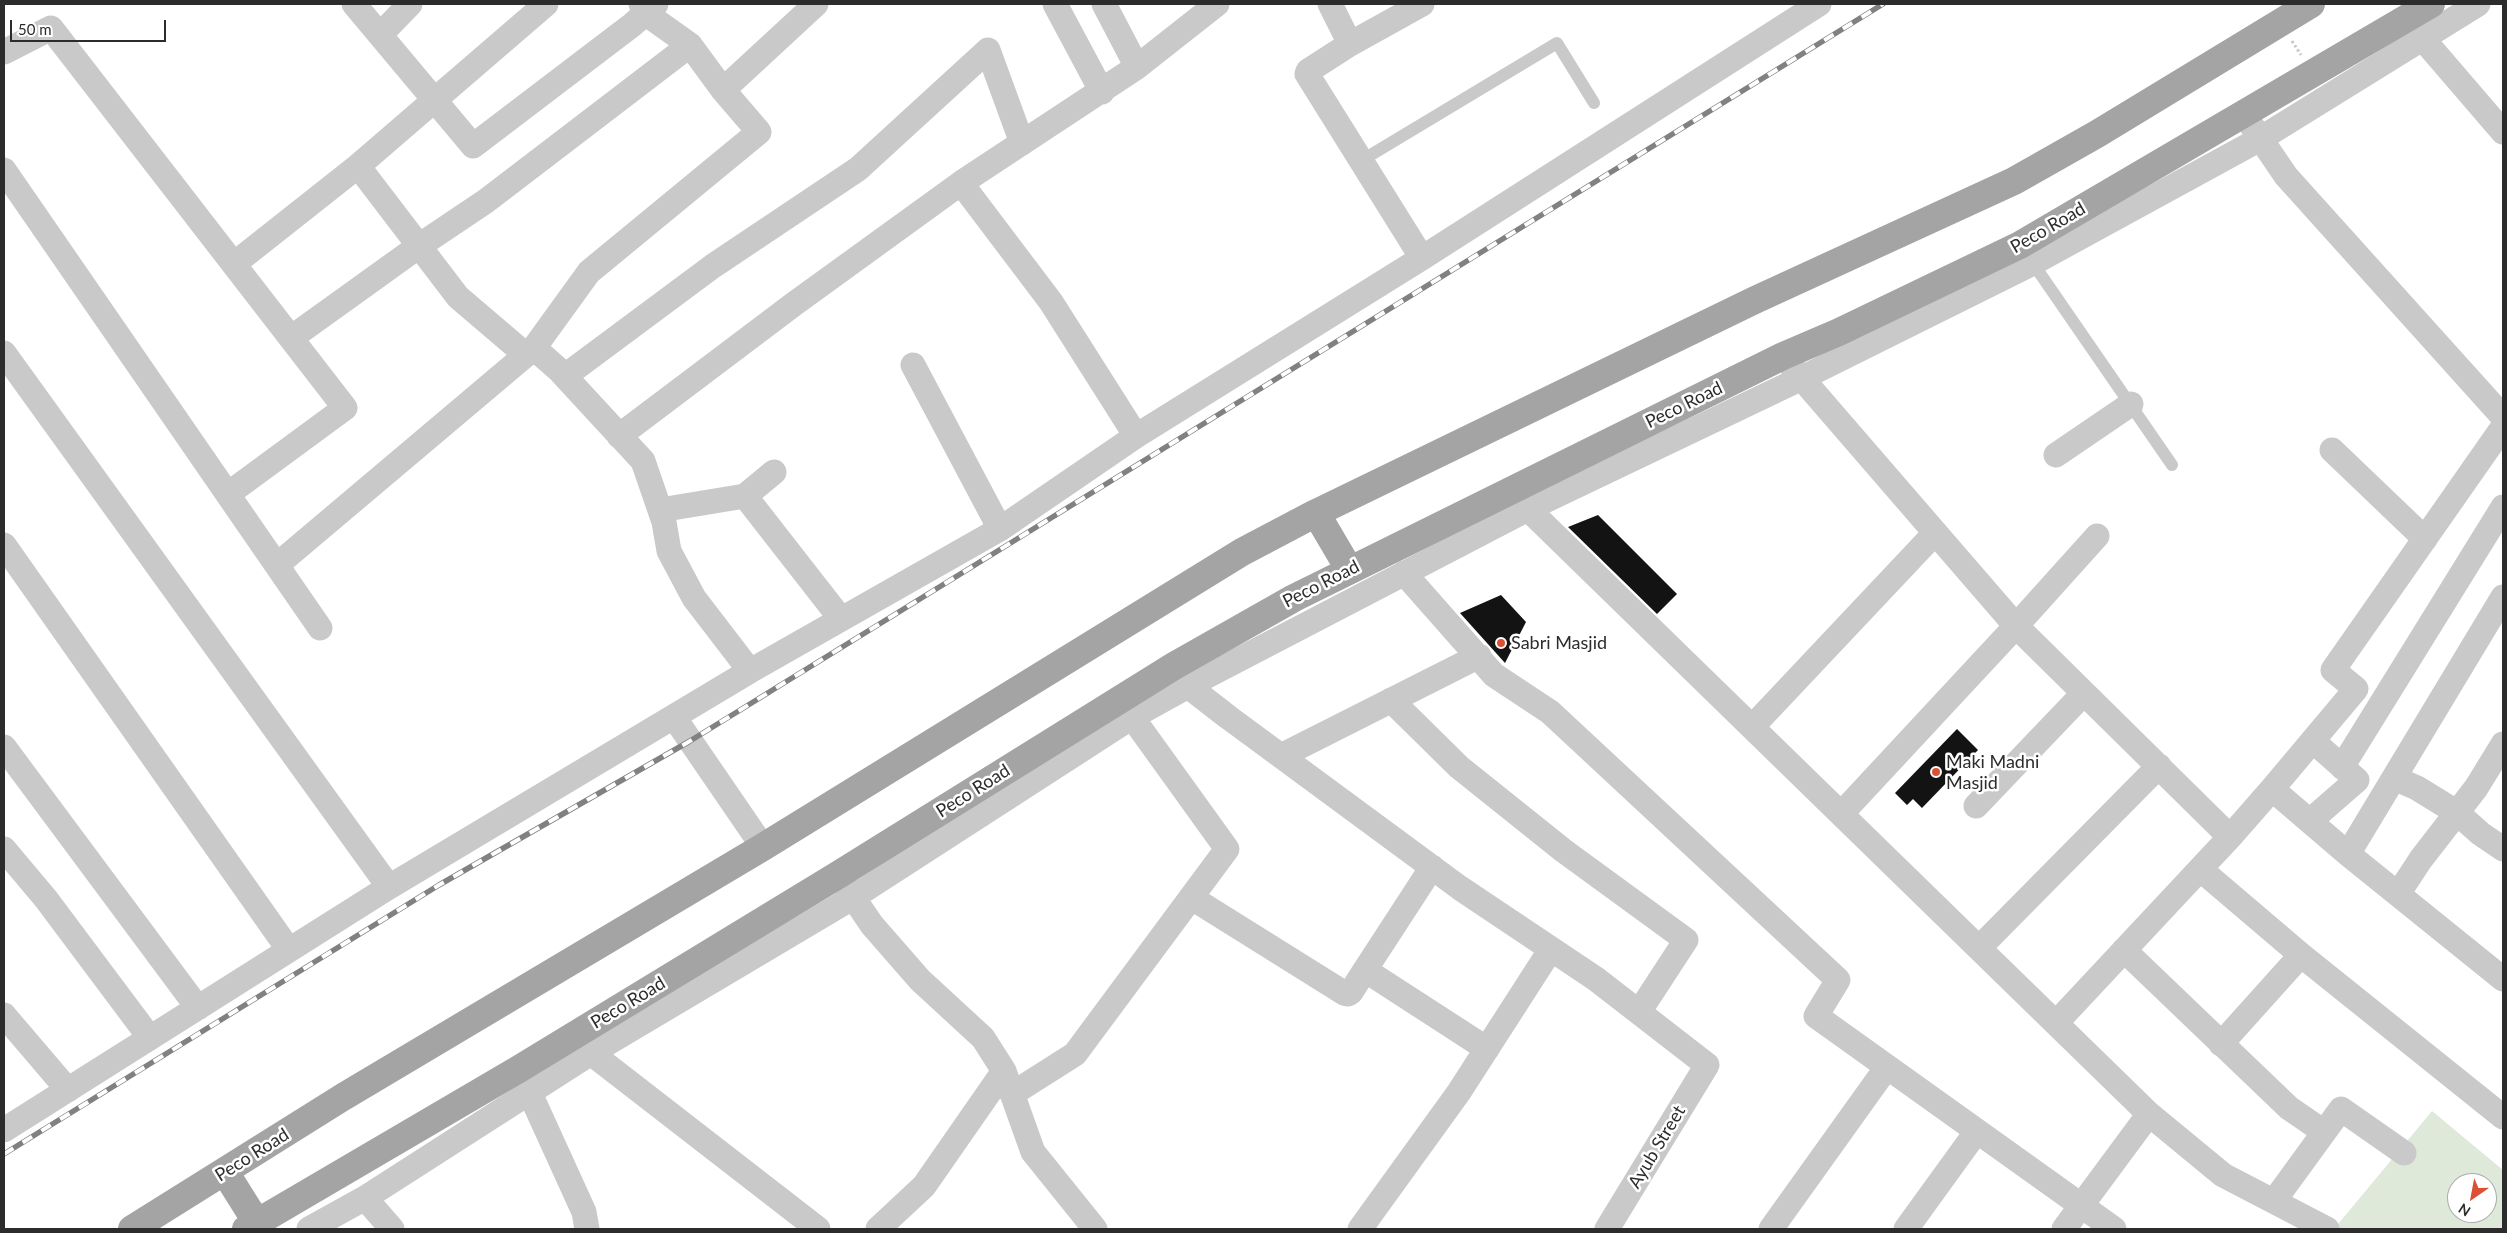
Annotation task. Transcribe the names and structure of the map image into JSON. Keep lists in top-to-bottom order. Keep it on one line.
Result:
{"streets":{"main road":["Peco Road"],"street":["Ayub Street"]},"places":["Sabri Masjid","Maki Madni Masjid"],"scale_bar":"50 m","north":"bottom left"}
